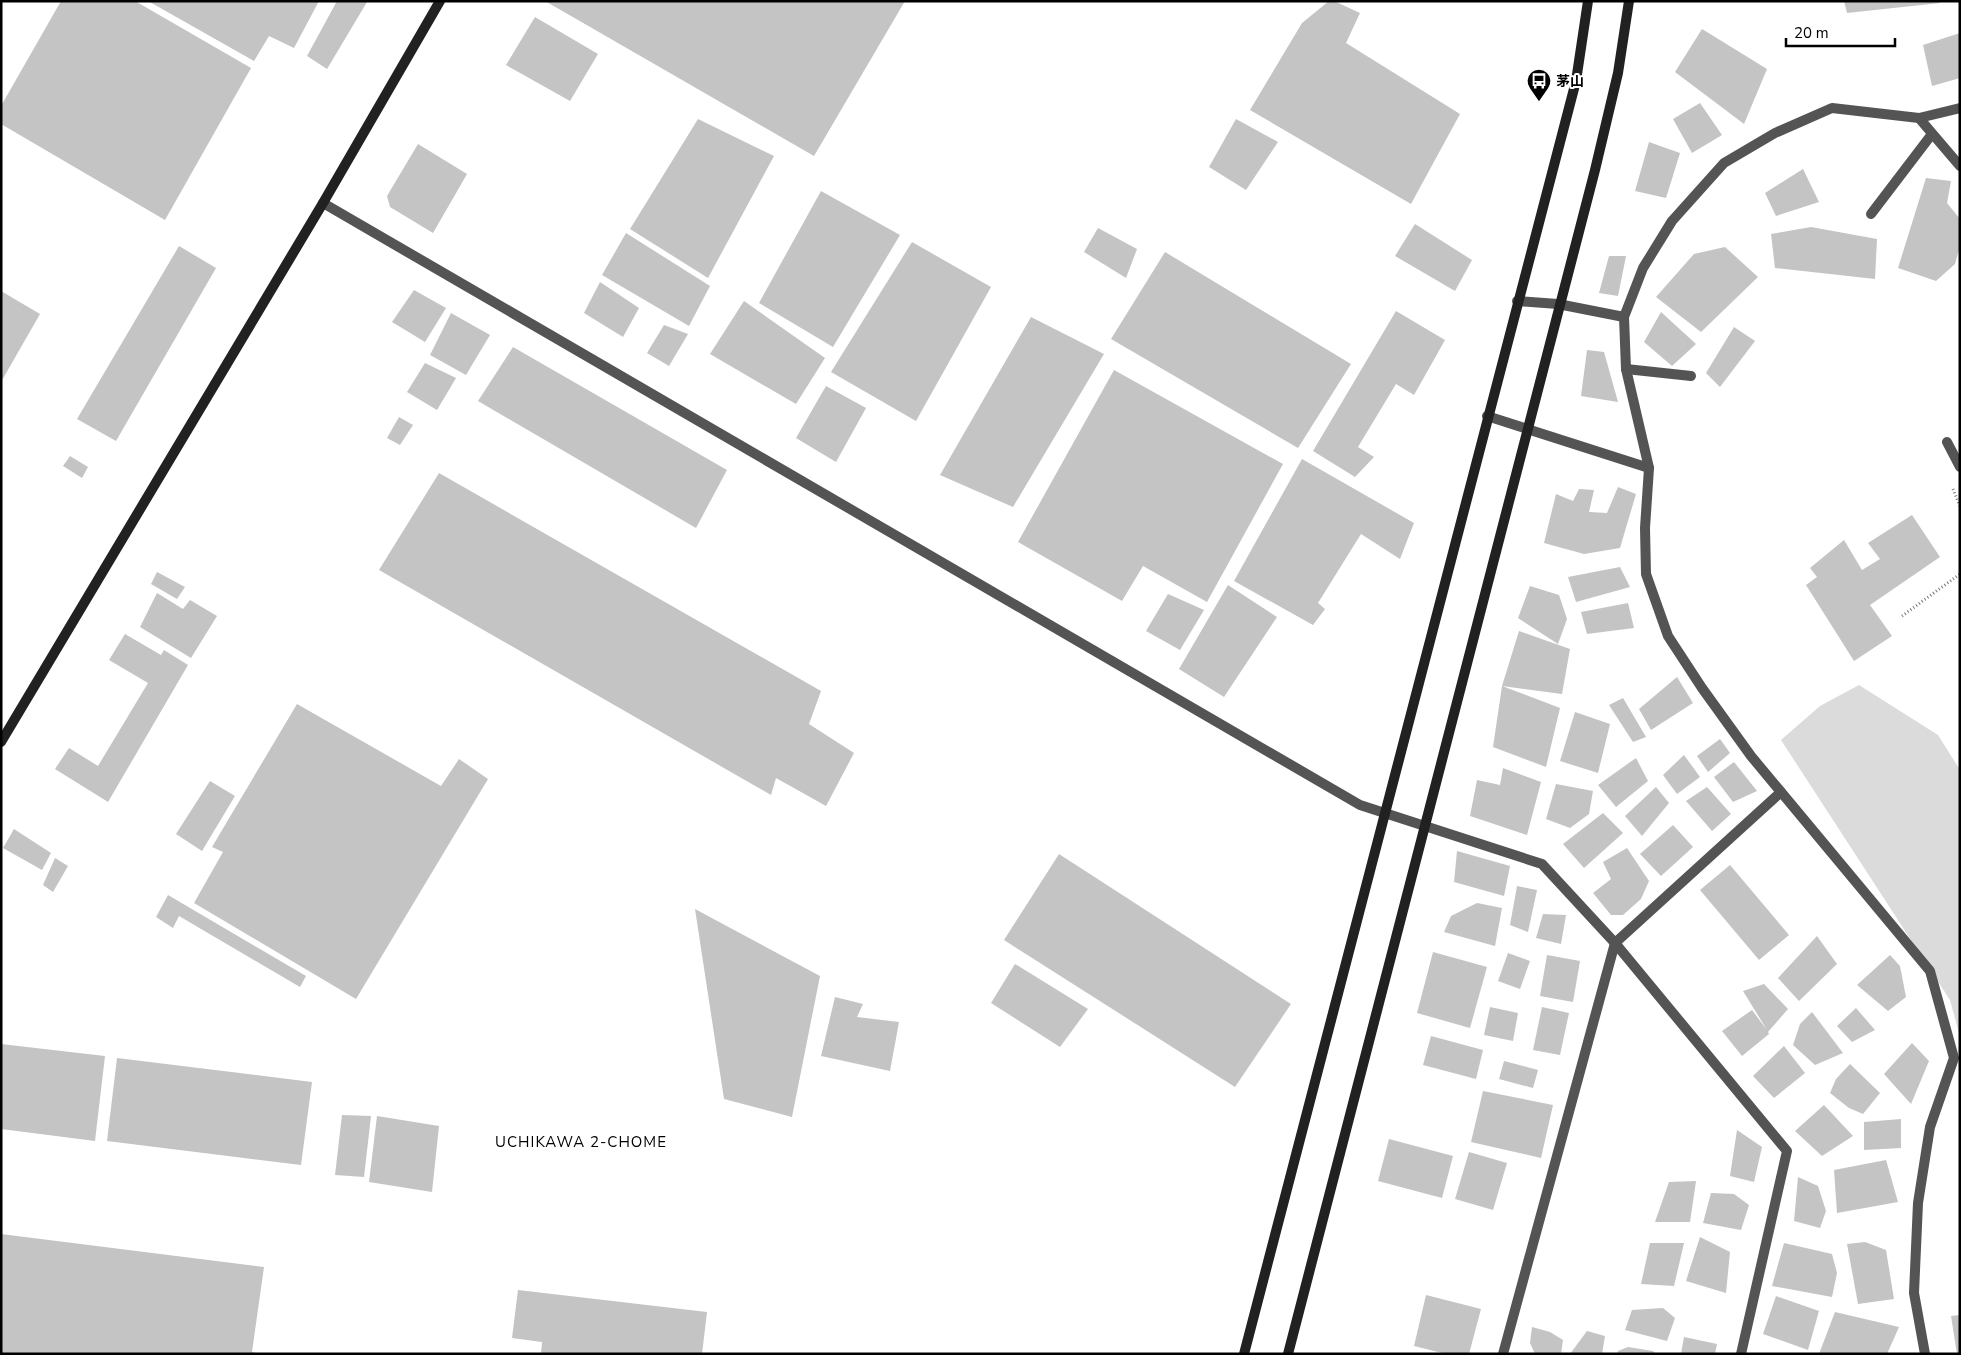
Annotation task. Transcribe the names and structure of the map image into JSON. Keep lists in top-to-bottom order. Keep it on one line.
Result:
{"districts":["UCHIKAWA 2-CHOME"],"places":{"bus stop":["茅山"]},"scale_bar":"20 m"}
